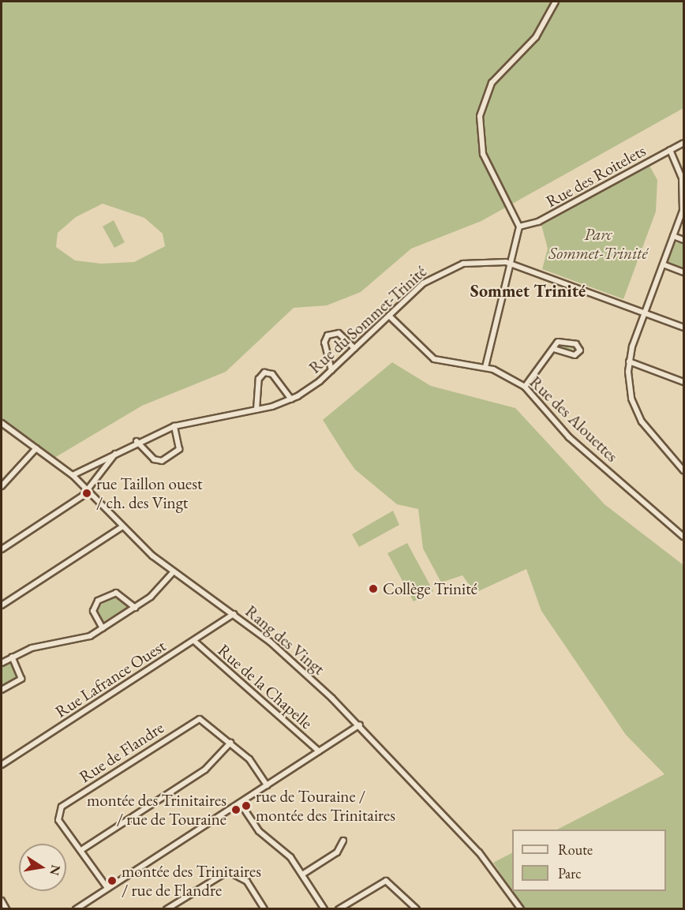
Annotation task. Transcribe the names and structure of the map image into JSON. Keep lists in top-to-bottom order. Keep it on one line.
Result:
{"streets":{"street":["Rue des Roitelets","Rue du Sommet-Trinité","Rue des Alouettes","Rang des Vingt","Rue Lafrance Ouest","Rue de la Chapelle","Rue de Flandre"]},"crossings":[["Rue du Sommet-Trinité","Rue des Alouettes"],["Rue du Sommet-Trinité","Rang des Vingt"],["Rang des Vingt","Rue Lafrance Ouest"],["Rue Lafrance Ouest","Rue de la Chapelle"]],"districts":["Sommet Trinité"],"parks":["Parc Sommet-Trinité"],"places":["rue Taillon ouest / ch. des Vingt","Collège Trinité","rue de Touraine / montée des Trinitaires","montée des Trinitaires / rue de Touraine","montée des Trinitaires / rue de Flandre"],"legend":["Route","Parc"],"north":"right"}
